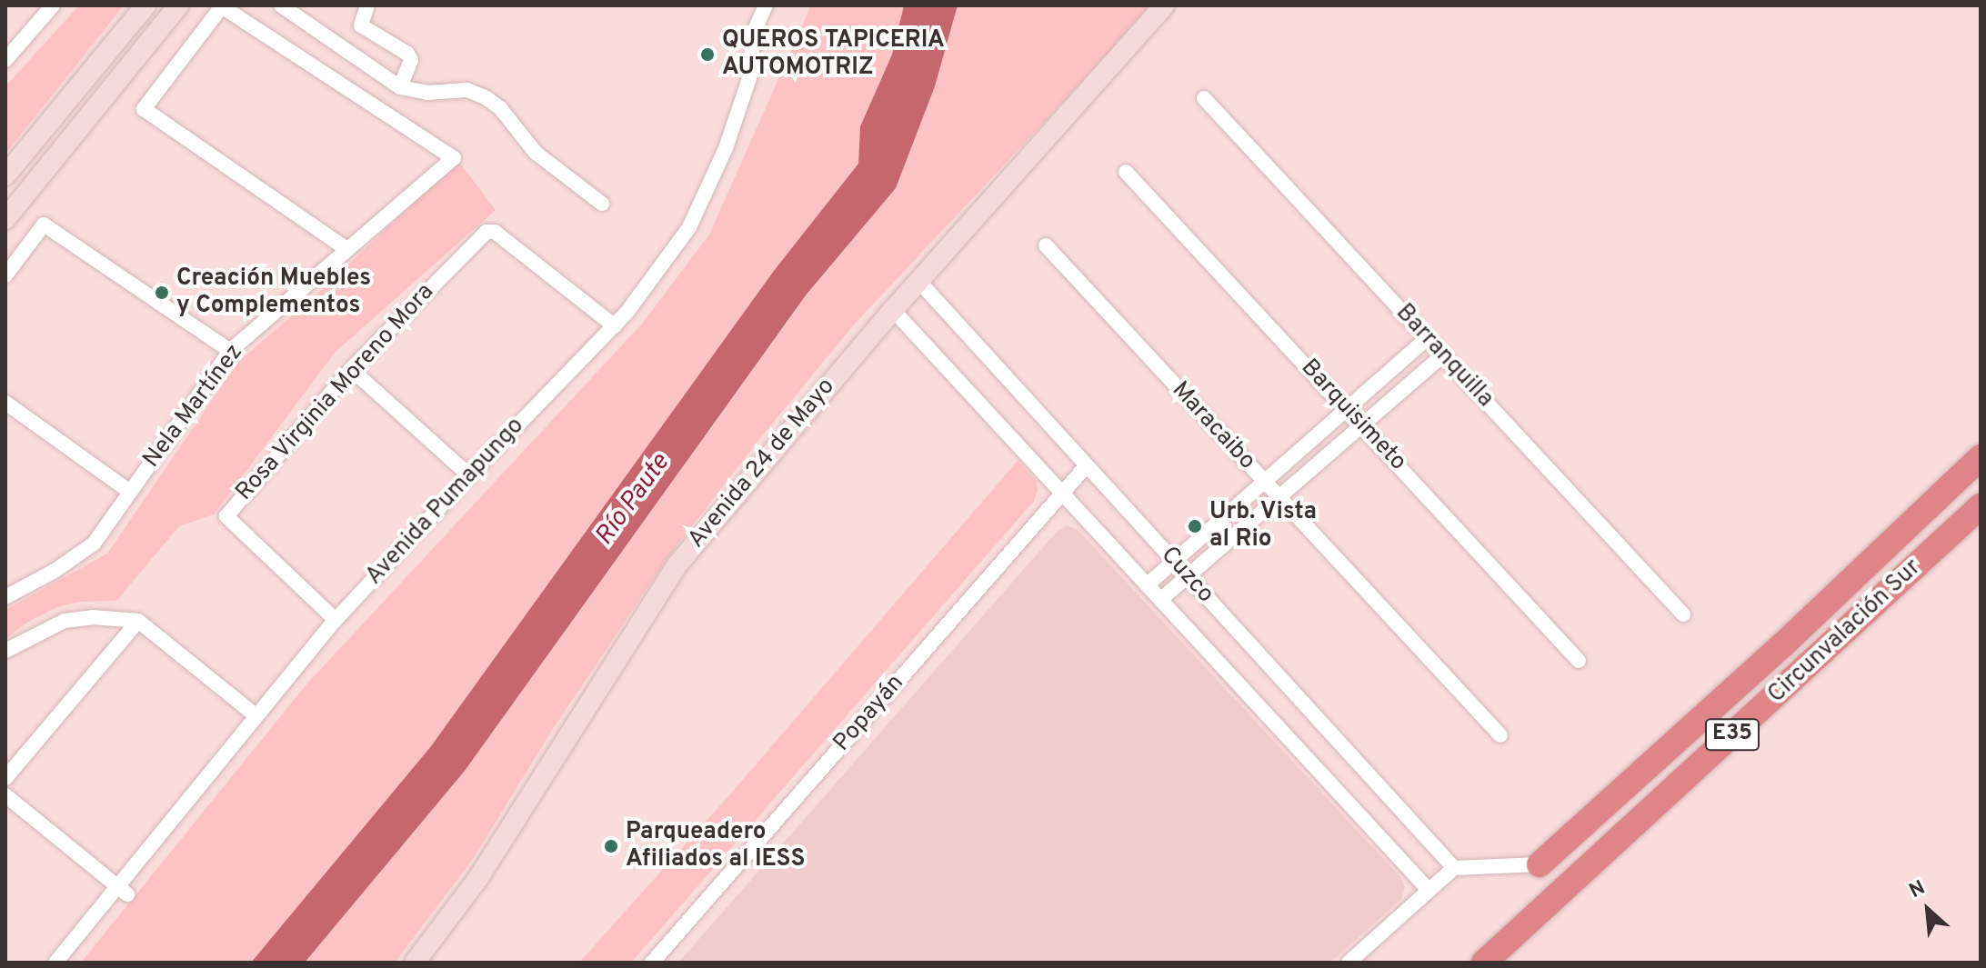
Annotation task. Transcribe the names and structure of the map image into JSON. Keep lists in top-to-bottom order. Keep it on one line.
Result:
{"streets":{"highway":["Circunvalación Sur","E35"],"main road":["Avenida 24 de Mayo"],"street":["Barranquilla","Rosa Virginia Moreno Mora","Nela Martínez","Barquisimeto","Maracaibo","Avenida Pumapungo","Cuzco","Popayán"]},"crossings":[["Rosa Virginia Moreno Mora","Avenida Pumapungo"],["Avenida 24 de Mayo","Cuzco"],["Cuzco","Popayán"]],"water":["Río Paute"],"places":["QUEROS TAPICERIA AUTOMOTRIZ","Creación Muebles y Complementos","Urb. Vista al Rio","Parqueadero Afiliados al IESS"],"north":"top left"}
